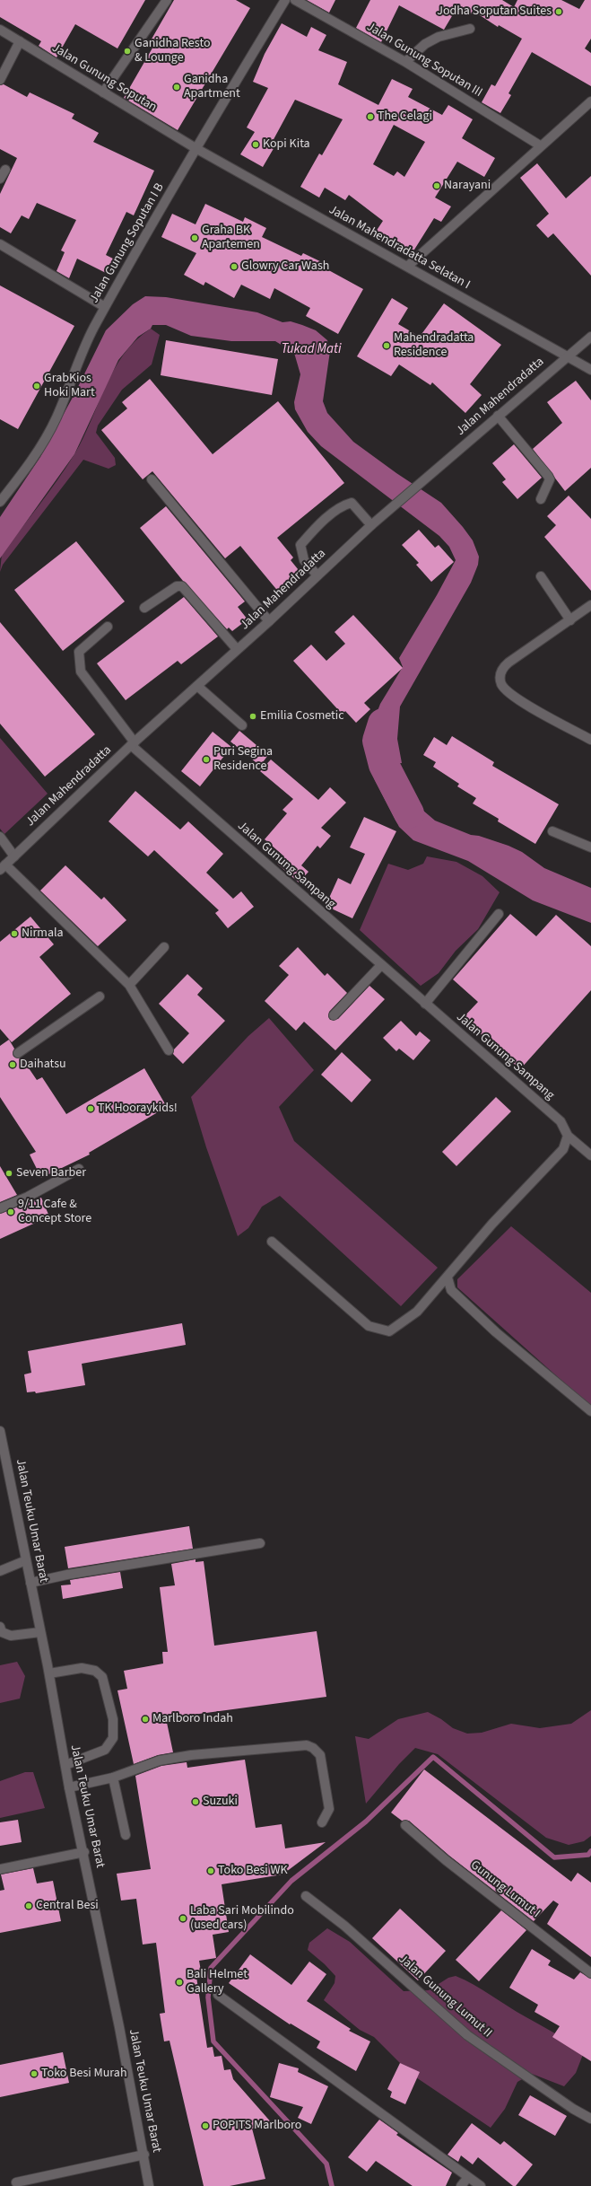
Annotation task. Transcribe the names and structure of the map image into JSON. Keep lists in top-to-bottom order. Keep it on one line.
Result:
{"streets":{"street":["Jalan Gunung Soputan III","Jalan Gunung Soputan","Jalan Gunung Soputan I B","Jalan Mahendradatta Selatan I","Jalan Mahendradatta","Jalan Gunung Sampang","Jalan Teuku Umar Barat","Gunung Lumut I","Jalan Gunung Lumut II"]},"crossings":[["Jalan Gunung Soputan","Jalan Gunung Soputan I B"],["Jalan Gunung Soputan","Jalan Mahendradatta Selatan I"],["Jalan Gunung Soputan I B","Jalan Mahendradatta Selatan I"],["Jalan Mahendradatta Selatan I","Jalan Mahendradatta"],["Jalan Mahendradatta","Jalan Gunung Sampang"]],"water":["Tukad Mati"],"places":["Jodha Soputan Suites","Ganidha Resto & Lounge","Ganidha Apartment","The Celagi","Kopi Kita","Narayani","Graha BK Apartemen","Glowry Car Wash","Mahendradatta Residence","GrabKios Hoki Mart","Emilia Cosmetic","Puri Segina Residence","Nirmala","Daihatsu","TK Hooraykids!","Seven Barber","9/11 Cafe & Concept Store","Marlboro Indah","Suzuki","Toko Besi WK","Central Besi","Laba Sari Mobilindo (used cars)","Bali Helmet Gallery","Toko Besi Murah","POPITS Marlboro"]}
